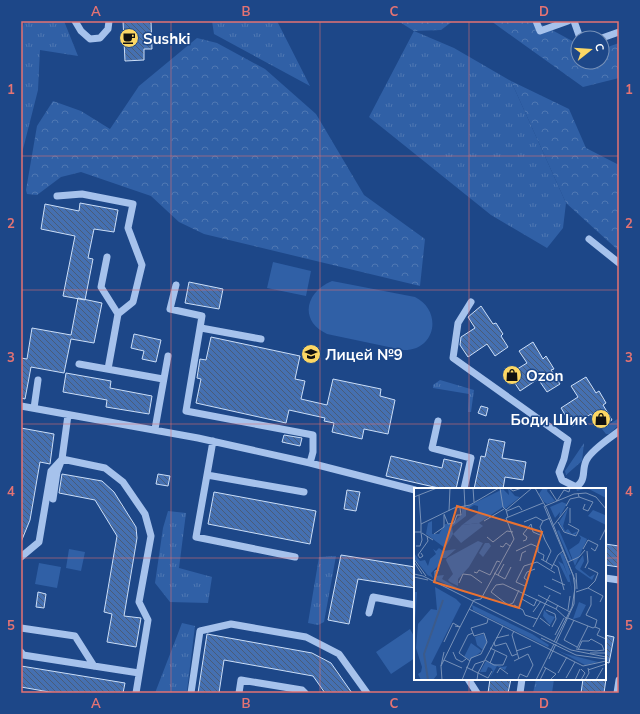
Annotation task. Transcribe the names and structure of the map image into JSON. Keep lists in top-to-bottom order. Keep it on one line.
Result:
{"places":{"cafe":["Sushki"],"school or university":["Лицей №9"],"shop":["Ozon","Боди Шик"]},"north":"right","grid":{"columns":["A","B","C","D"],"rows":["1","2","3","4","5"]}}
